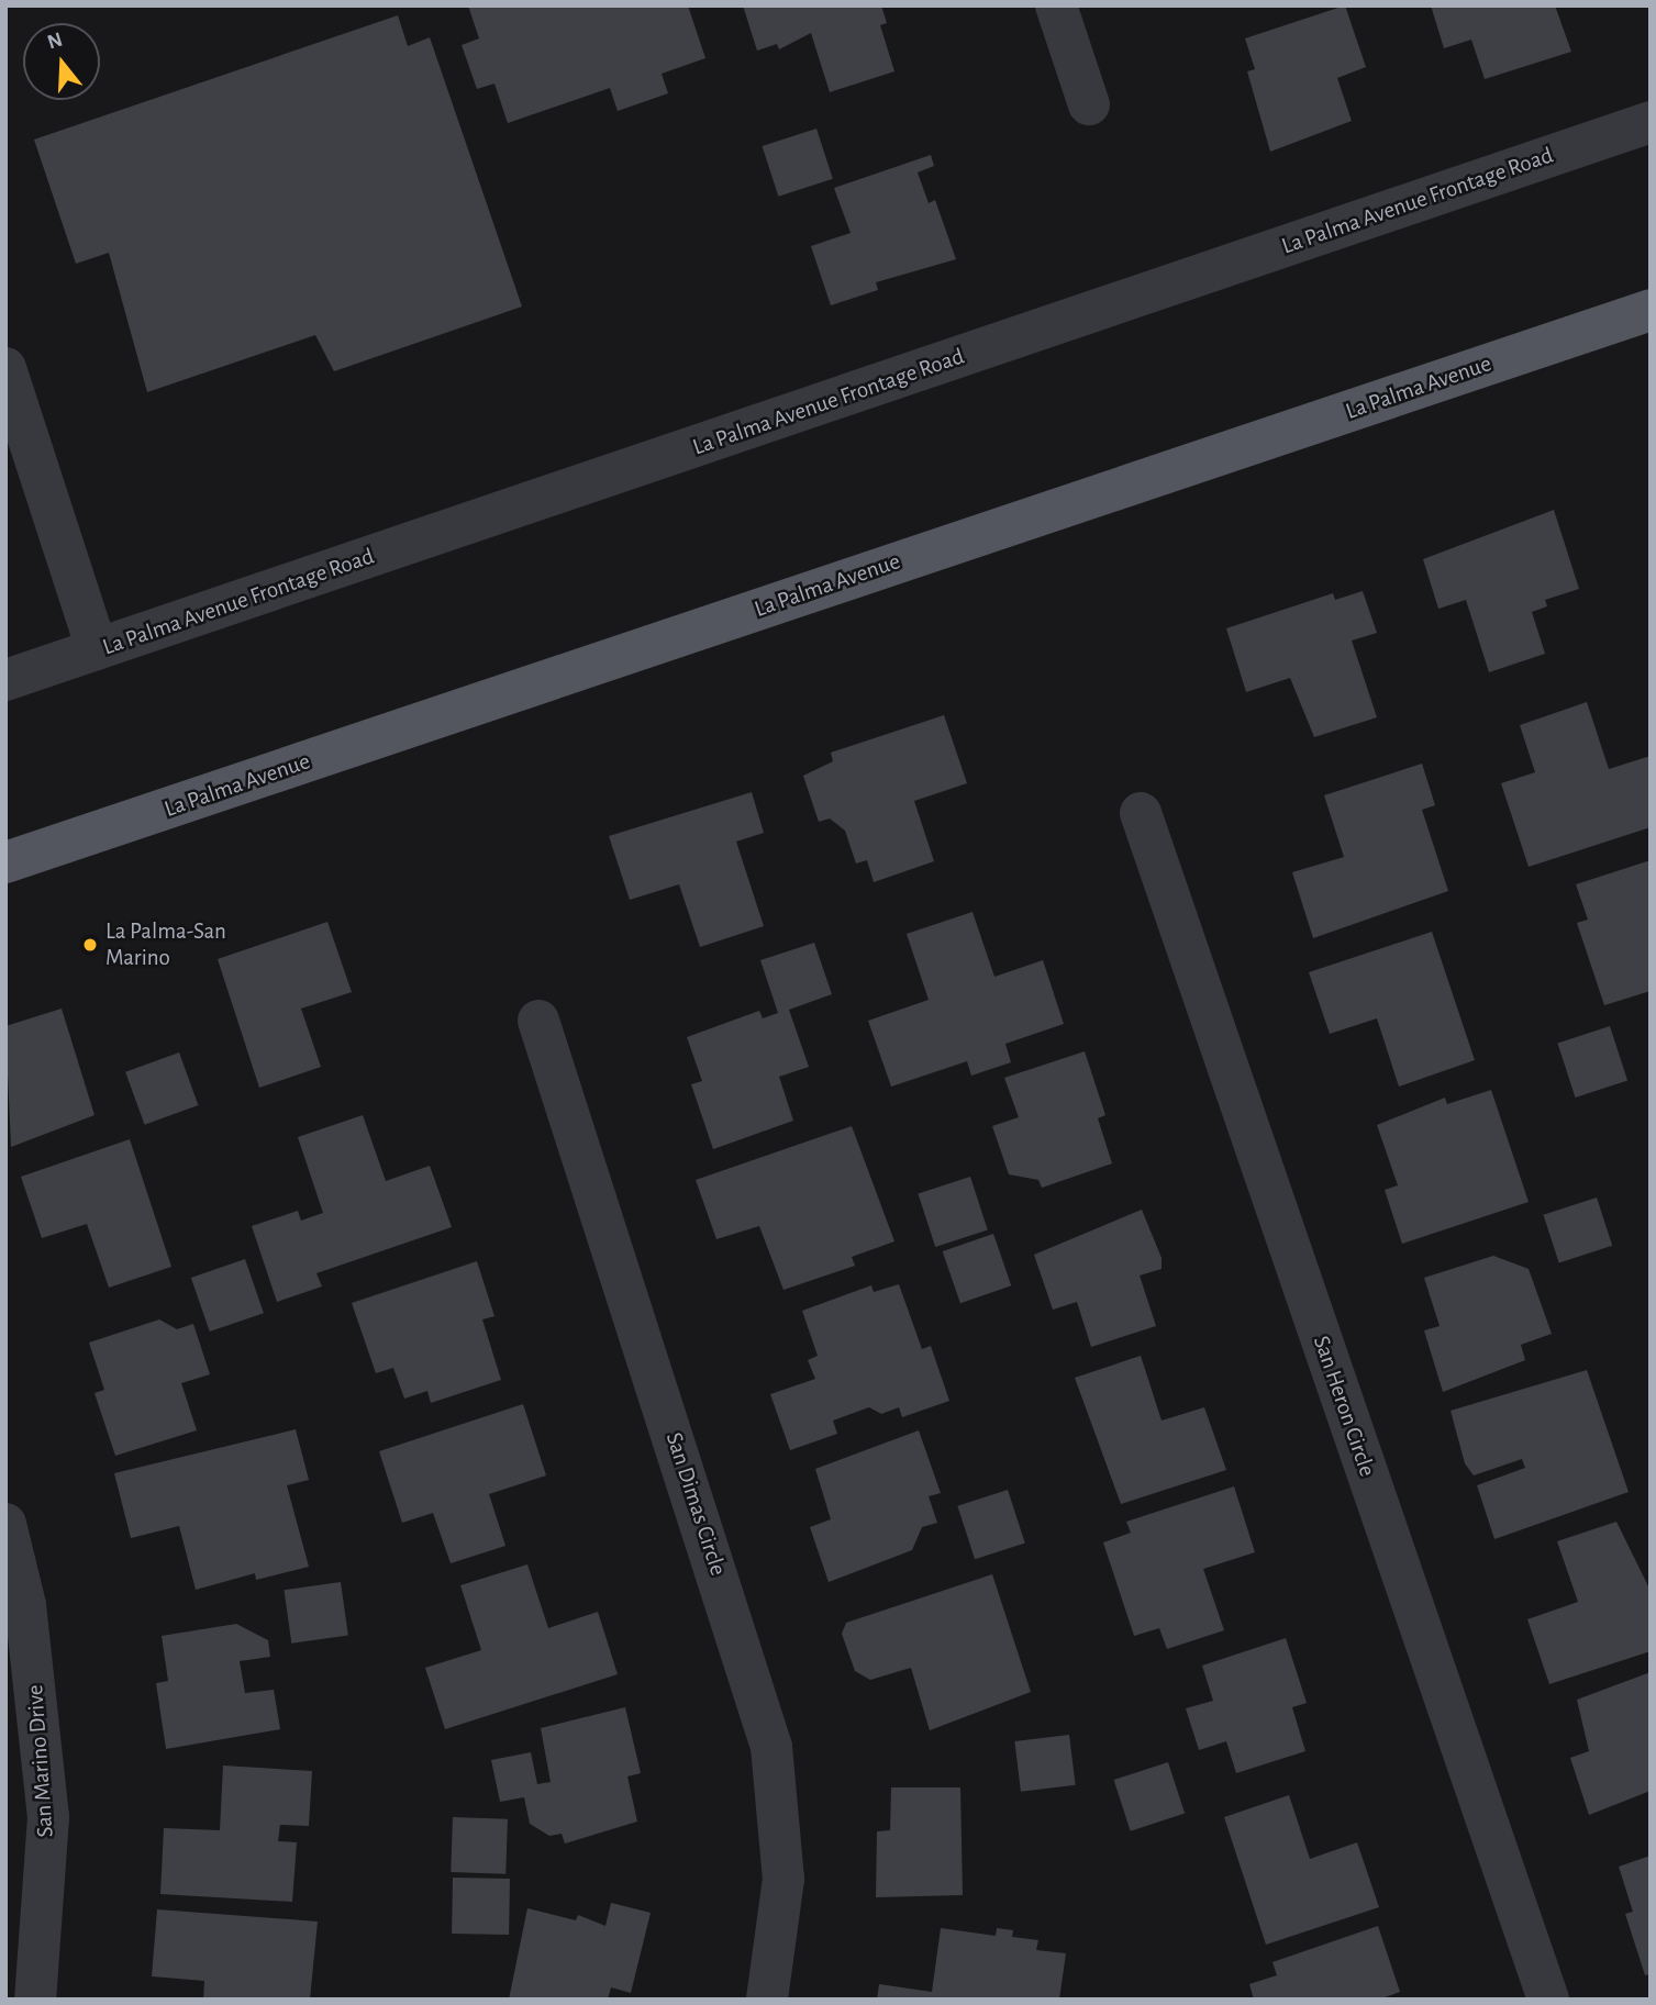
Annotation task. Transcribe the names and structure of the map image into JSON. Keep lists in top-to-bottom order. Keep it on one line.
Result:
{"streets":{"main road":["La Palma Avenue"],"street":["La Palma Avenue Frontage Road","San Heron Circle","San Dimas Circle","San Marino Drive"]},"places":["La Palma-San Marino"],"north":"top"}
